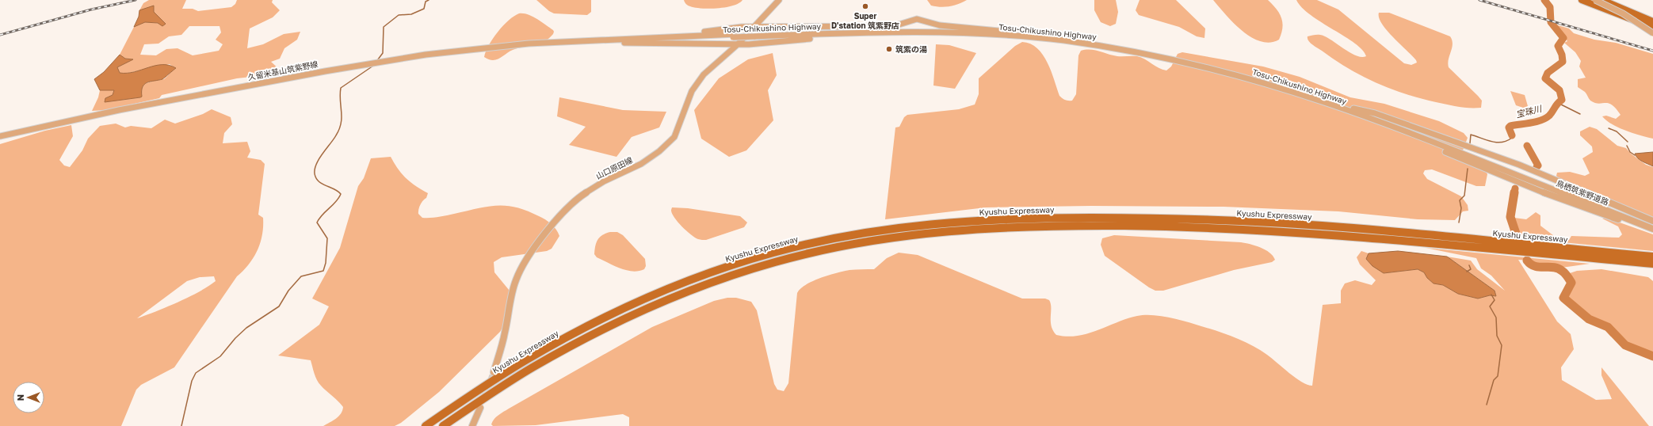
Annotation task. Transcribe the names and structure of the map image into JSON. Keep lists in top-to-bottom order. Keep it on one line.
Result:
{"streets":{"highway":["Kyushu Expressway"],"main road":["Tosu-Chikushino Highway","久留米基山筑紫野線","山口原田線","鳥栖筑紫野道路"]},"crossings":[["Tosu-Chikushino Highway","久留米基山筑紫野線"],["Tosu-Chikushino Highway","鳥栖筑紫野道路"]],"water":["宝珠川"],"places":["Super D'station 筑紫野店","筑紫の湯"],"north":"left"}
